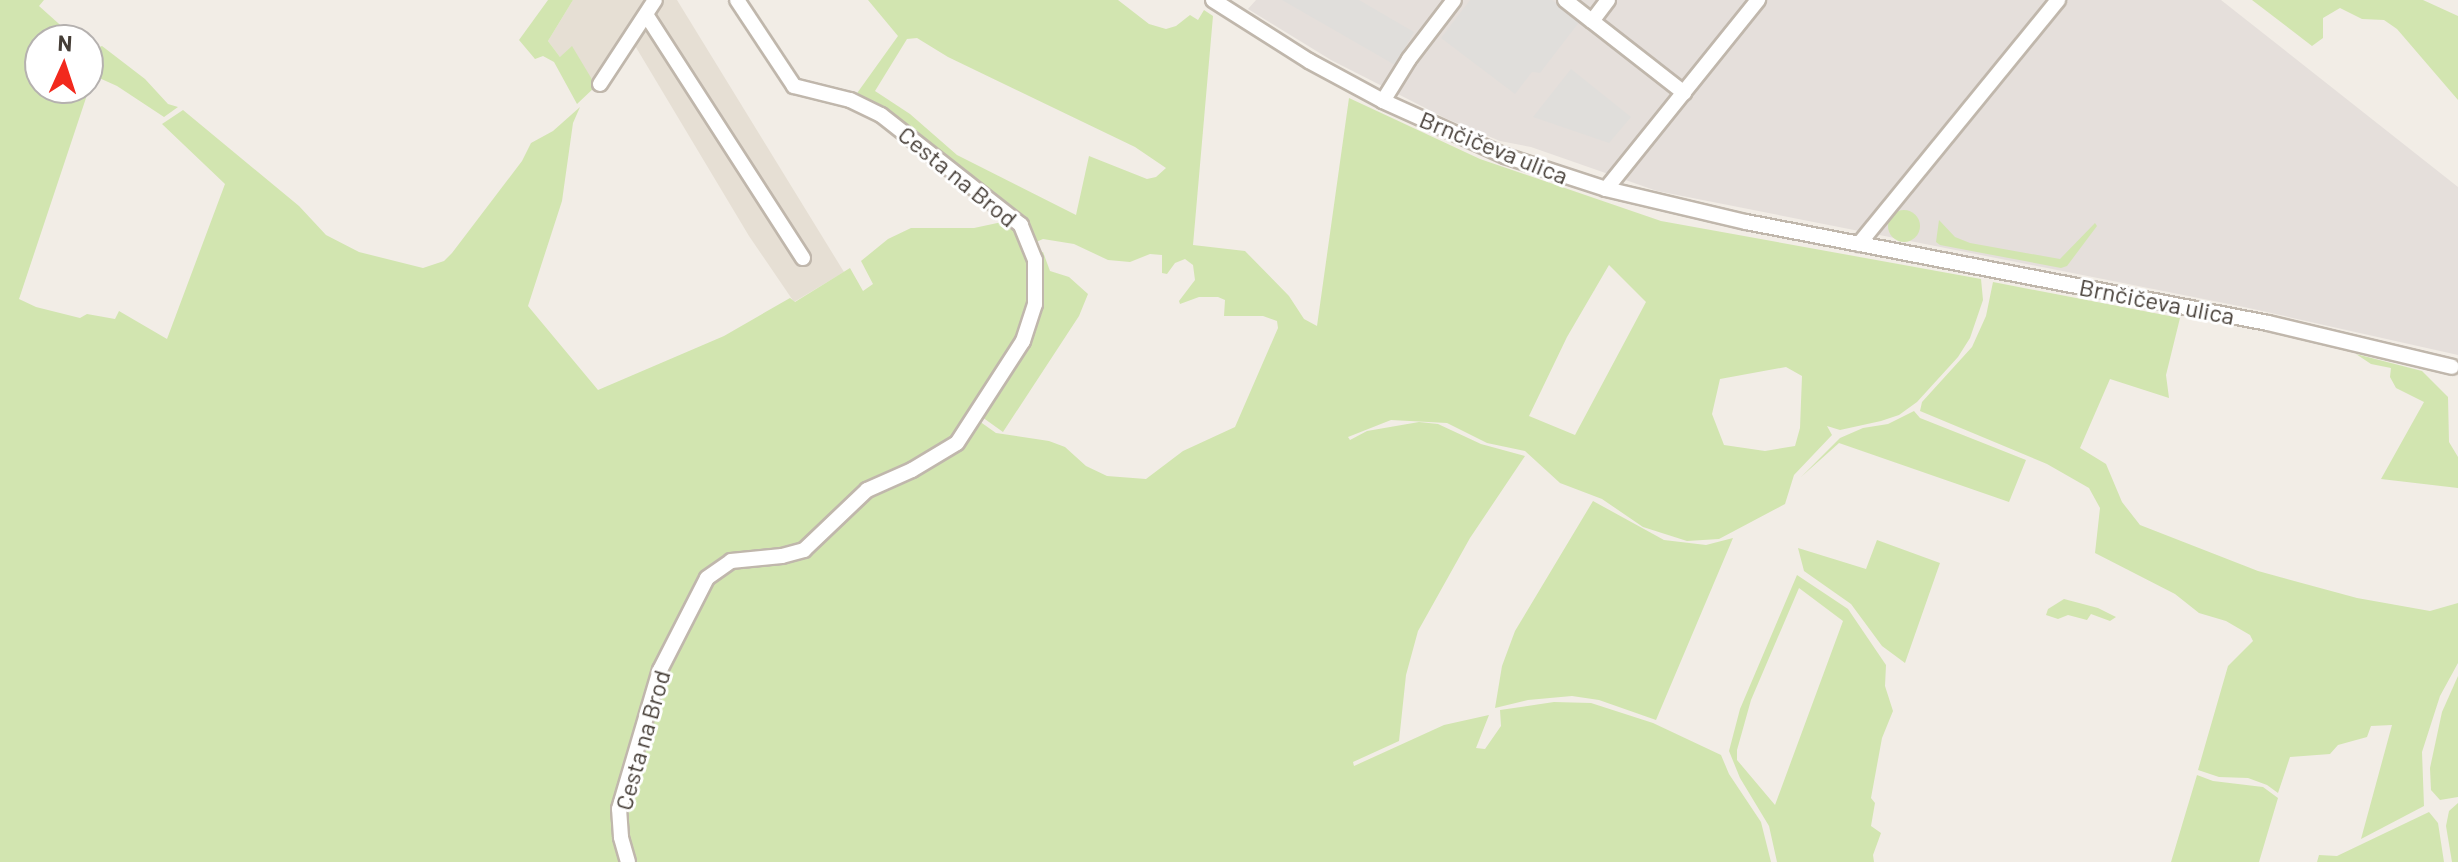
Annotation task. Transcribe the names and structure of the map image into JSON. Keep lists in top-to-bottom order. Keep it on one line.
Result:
{"streets":{"street":["Brnčičeva ulica","Cesta na Brod"]},"north":"top"}
